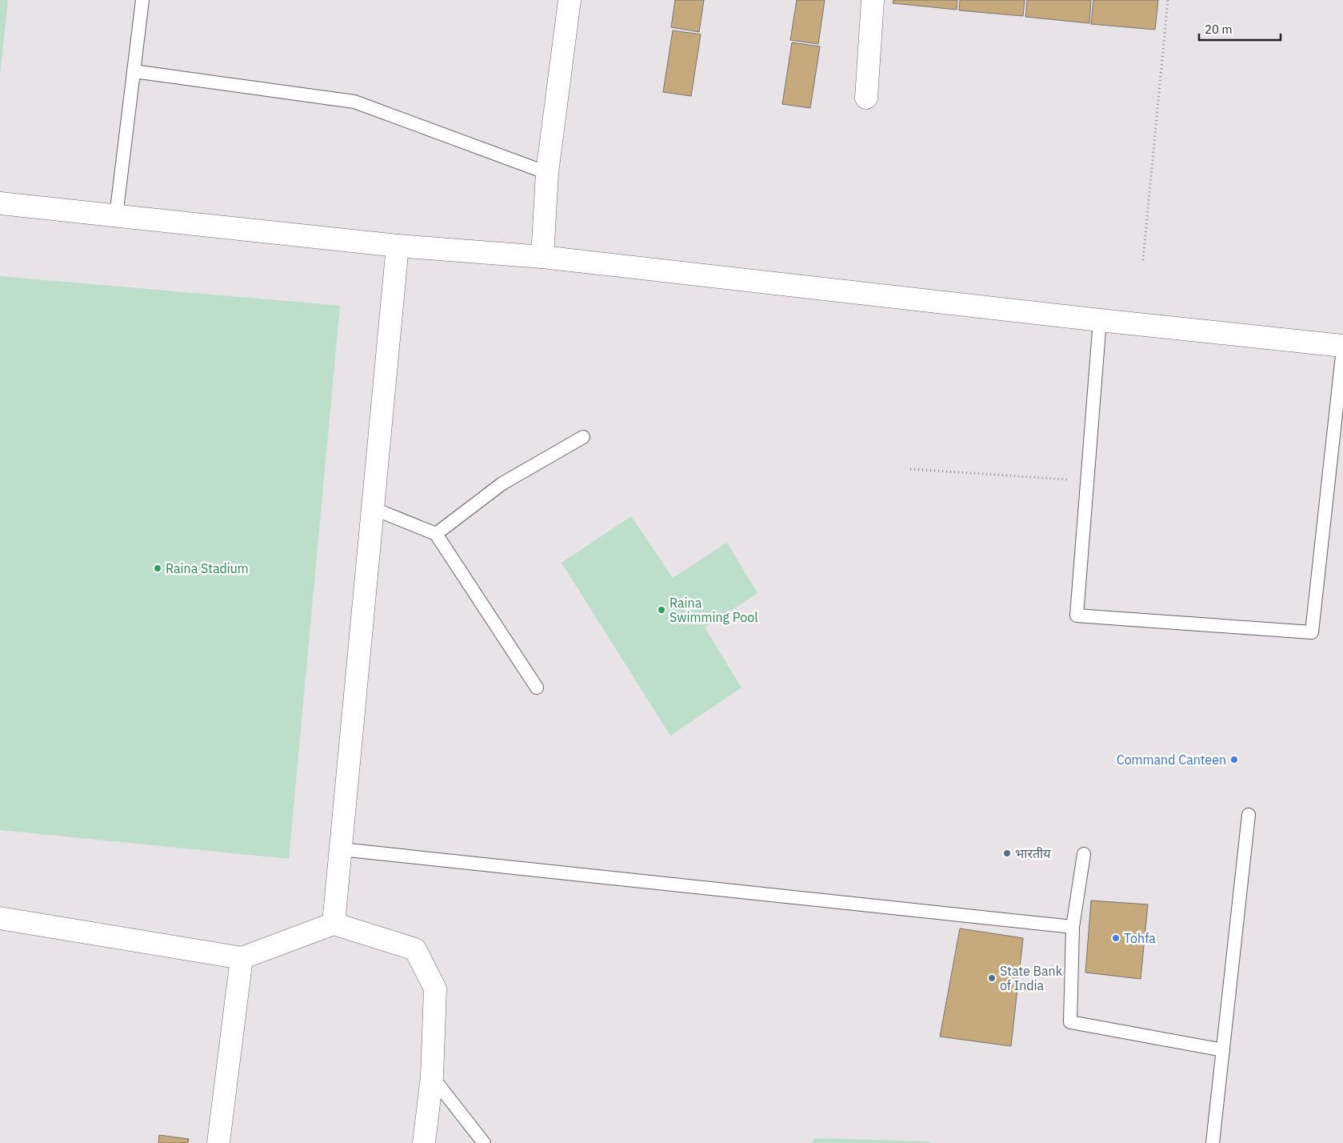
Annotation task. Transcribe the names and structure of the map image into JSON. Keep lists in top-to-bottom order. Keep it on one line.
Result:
{"places":["Raina Stadium","Raina Swimming Pool","Command Canteen","भारतीय","Tohfa","State Bank of India"],"scale_bar":"20 m"}
